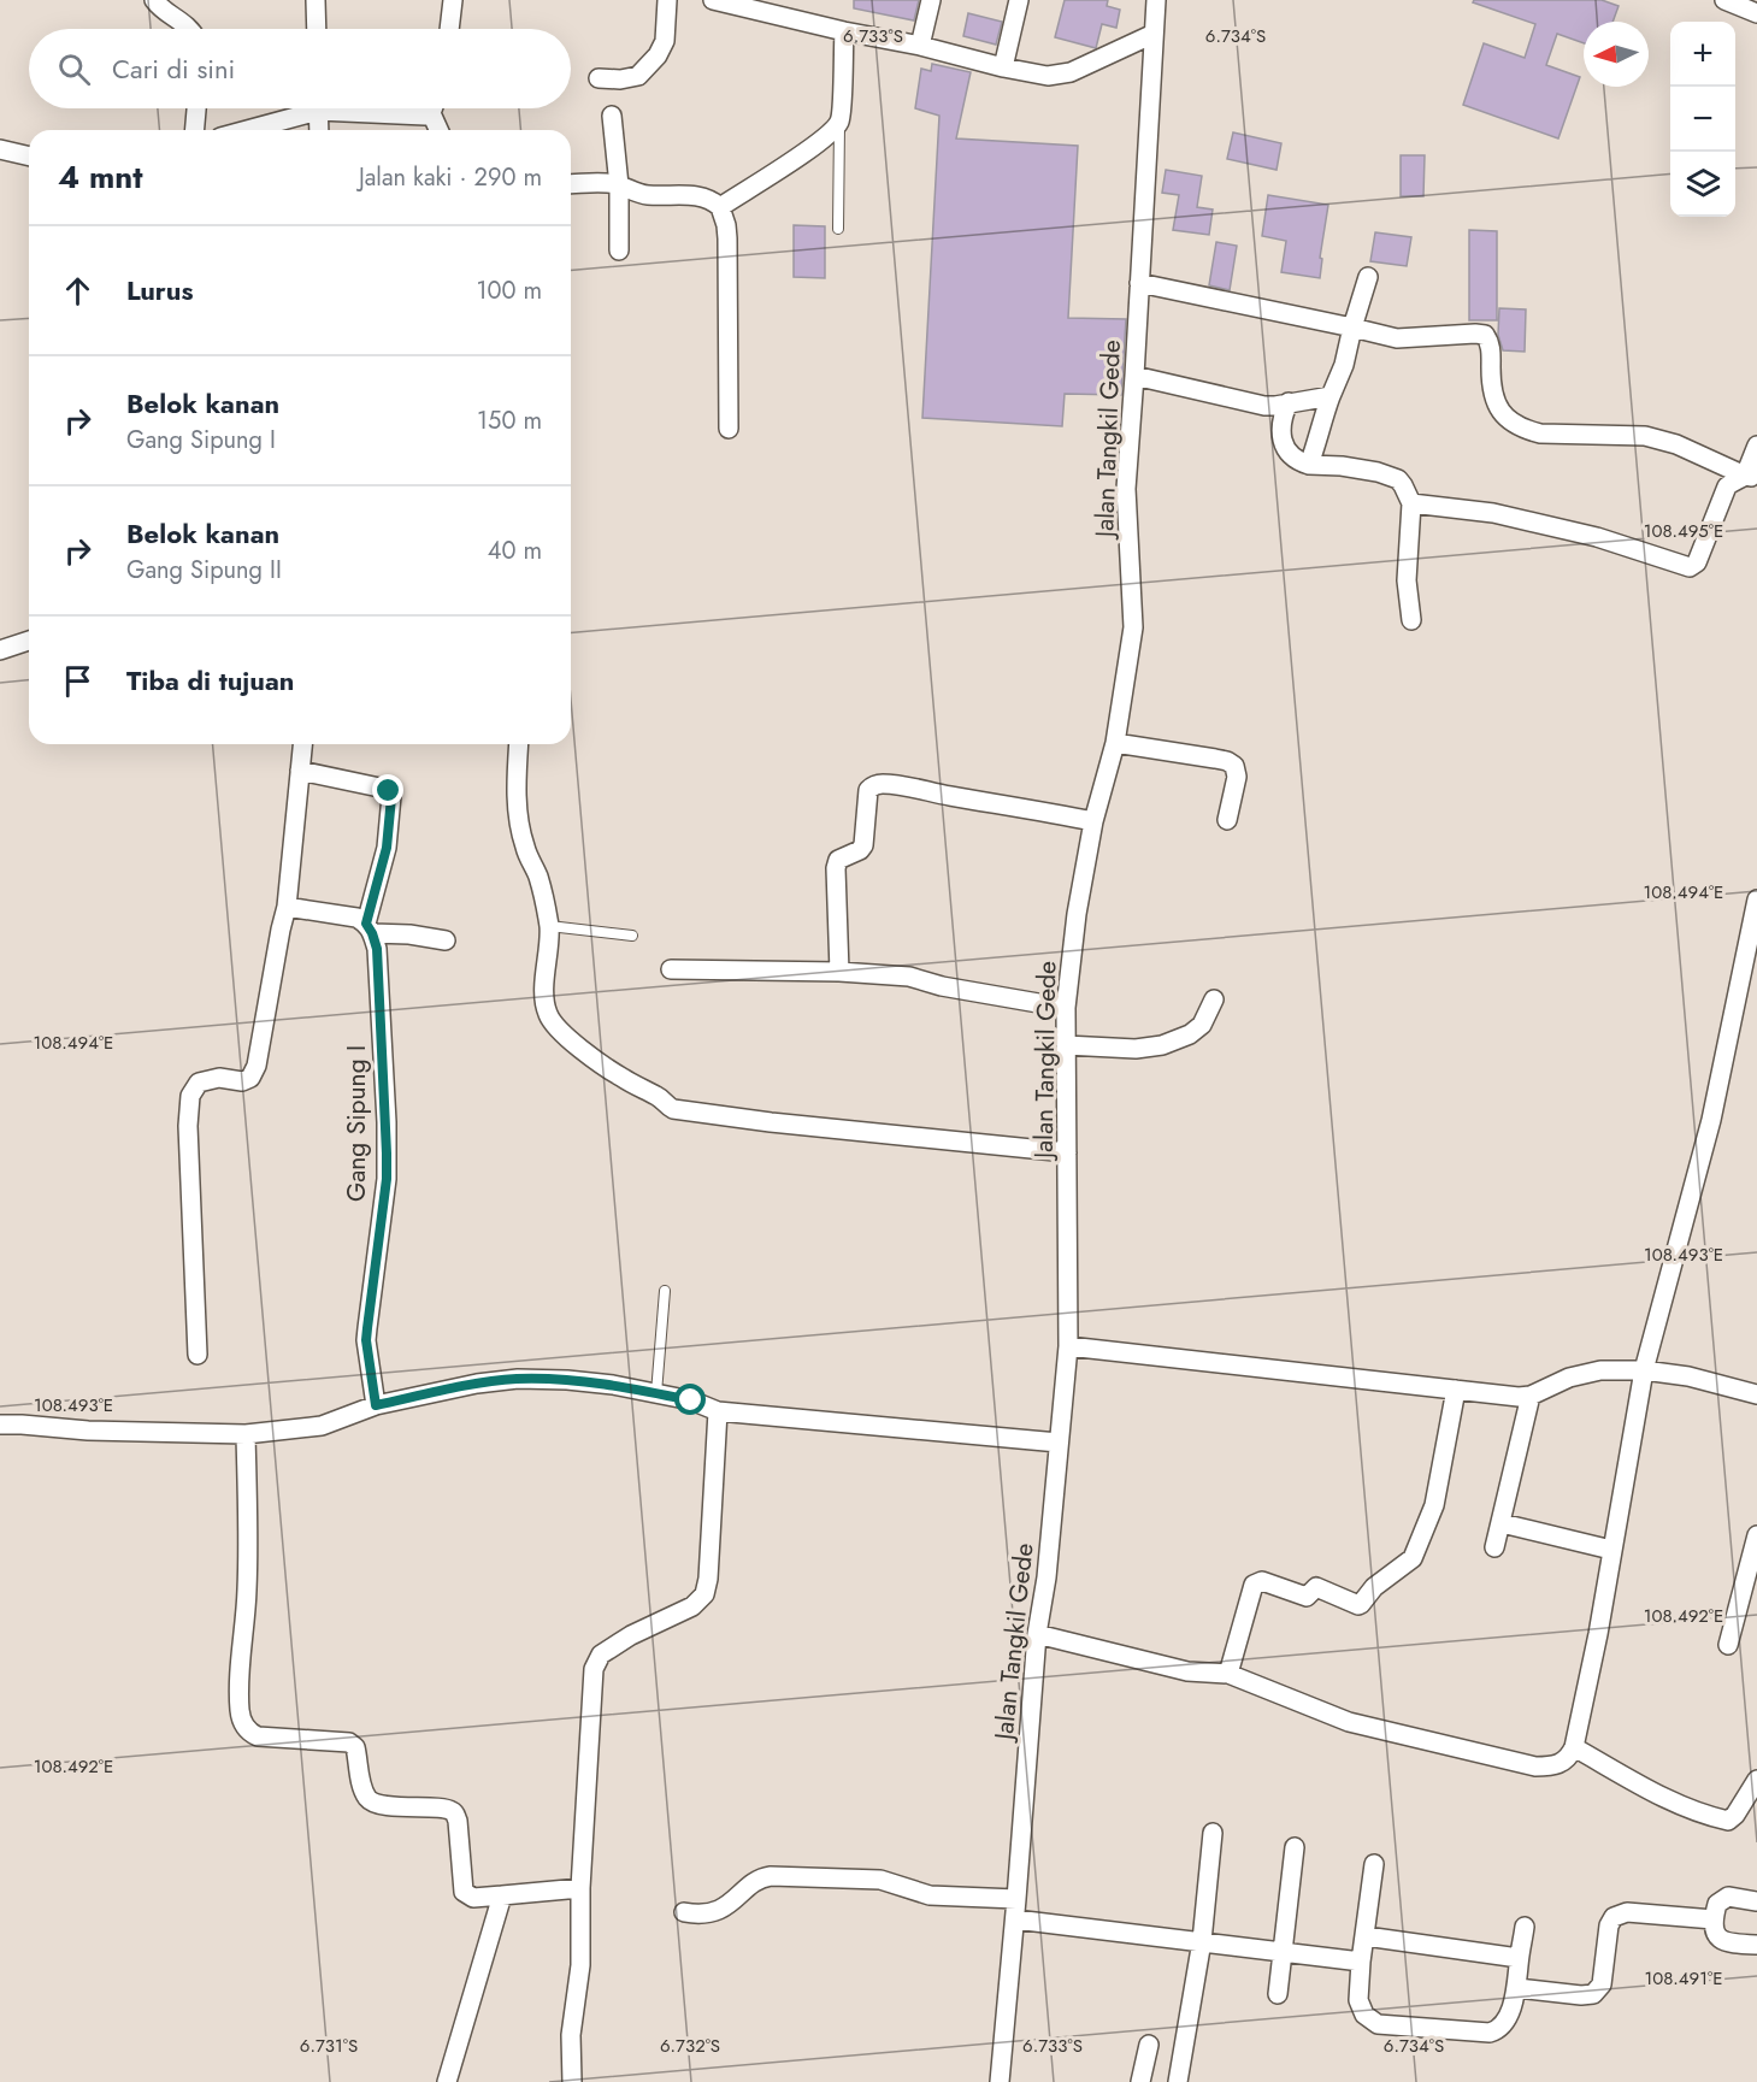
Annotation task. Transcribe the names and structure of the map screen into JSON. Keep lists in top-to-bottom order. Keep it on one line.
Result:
{"streets":{"street":["Jalan Tangkil Gede","Gang Sipung I"]},"north":"left","page":{"map_buttons":["+","−"],"search":"Cari di sini","heading":["4 mnt","Jalan kaki · 290 m"],"list":[["Lurus","100 m"],["Belok kanan","Gang Sipung I","150 m"],["Belok kanan","Gang Sipung II","40 m"],"Tiba di tujuan"]},"coordinates":["6.733°S","6.734°S","108.495°E","108.494°E","108.493°E","108.492°E","108.491°E","6.731°S","6.732°S"]}
